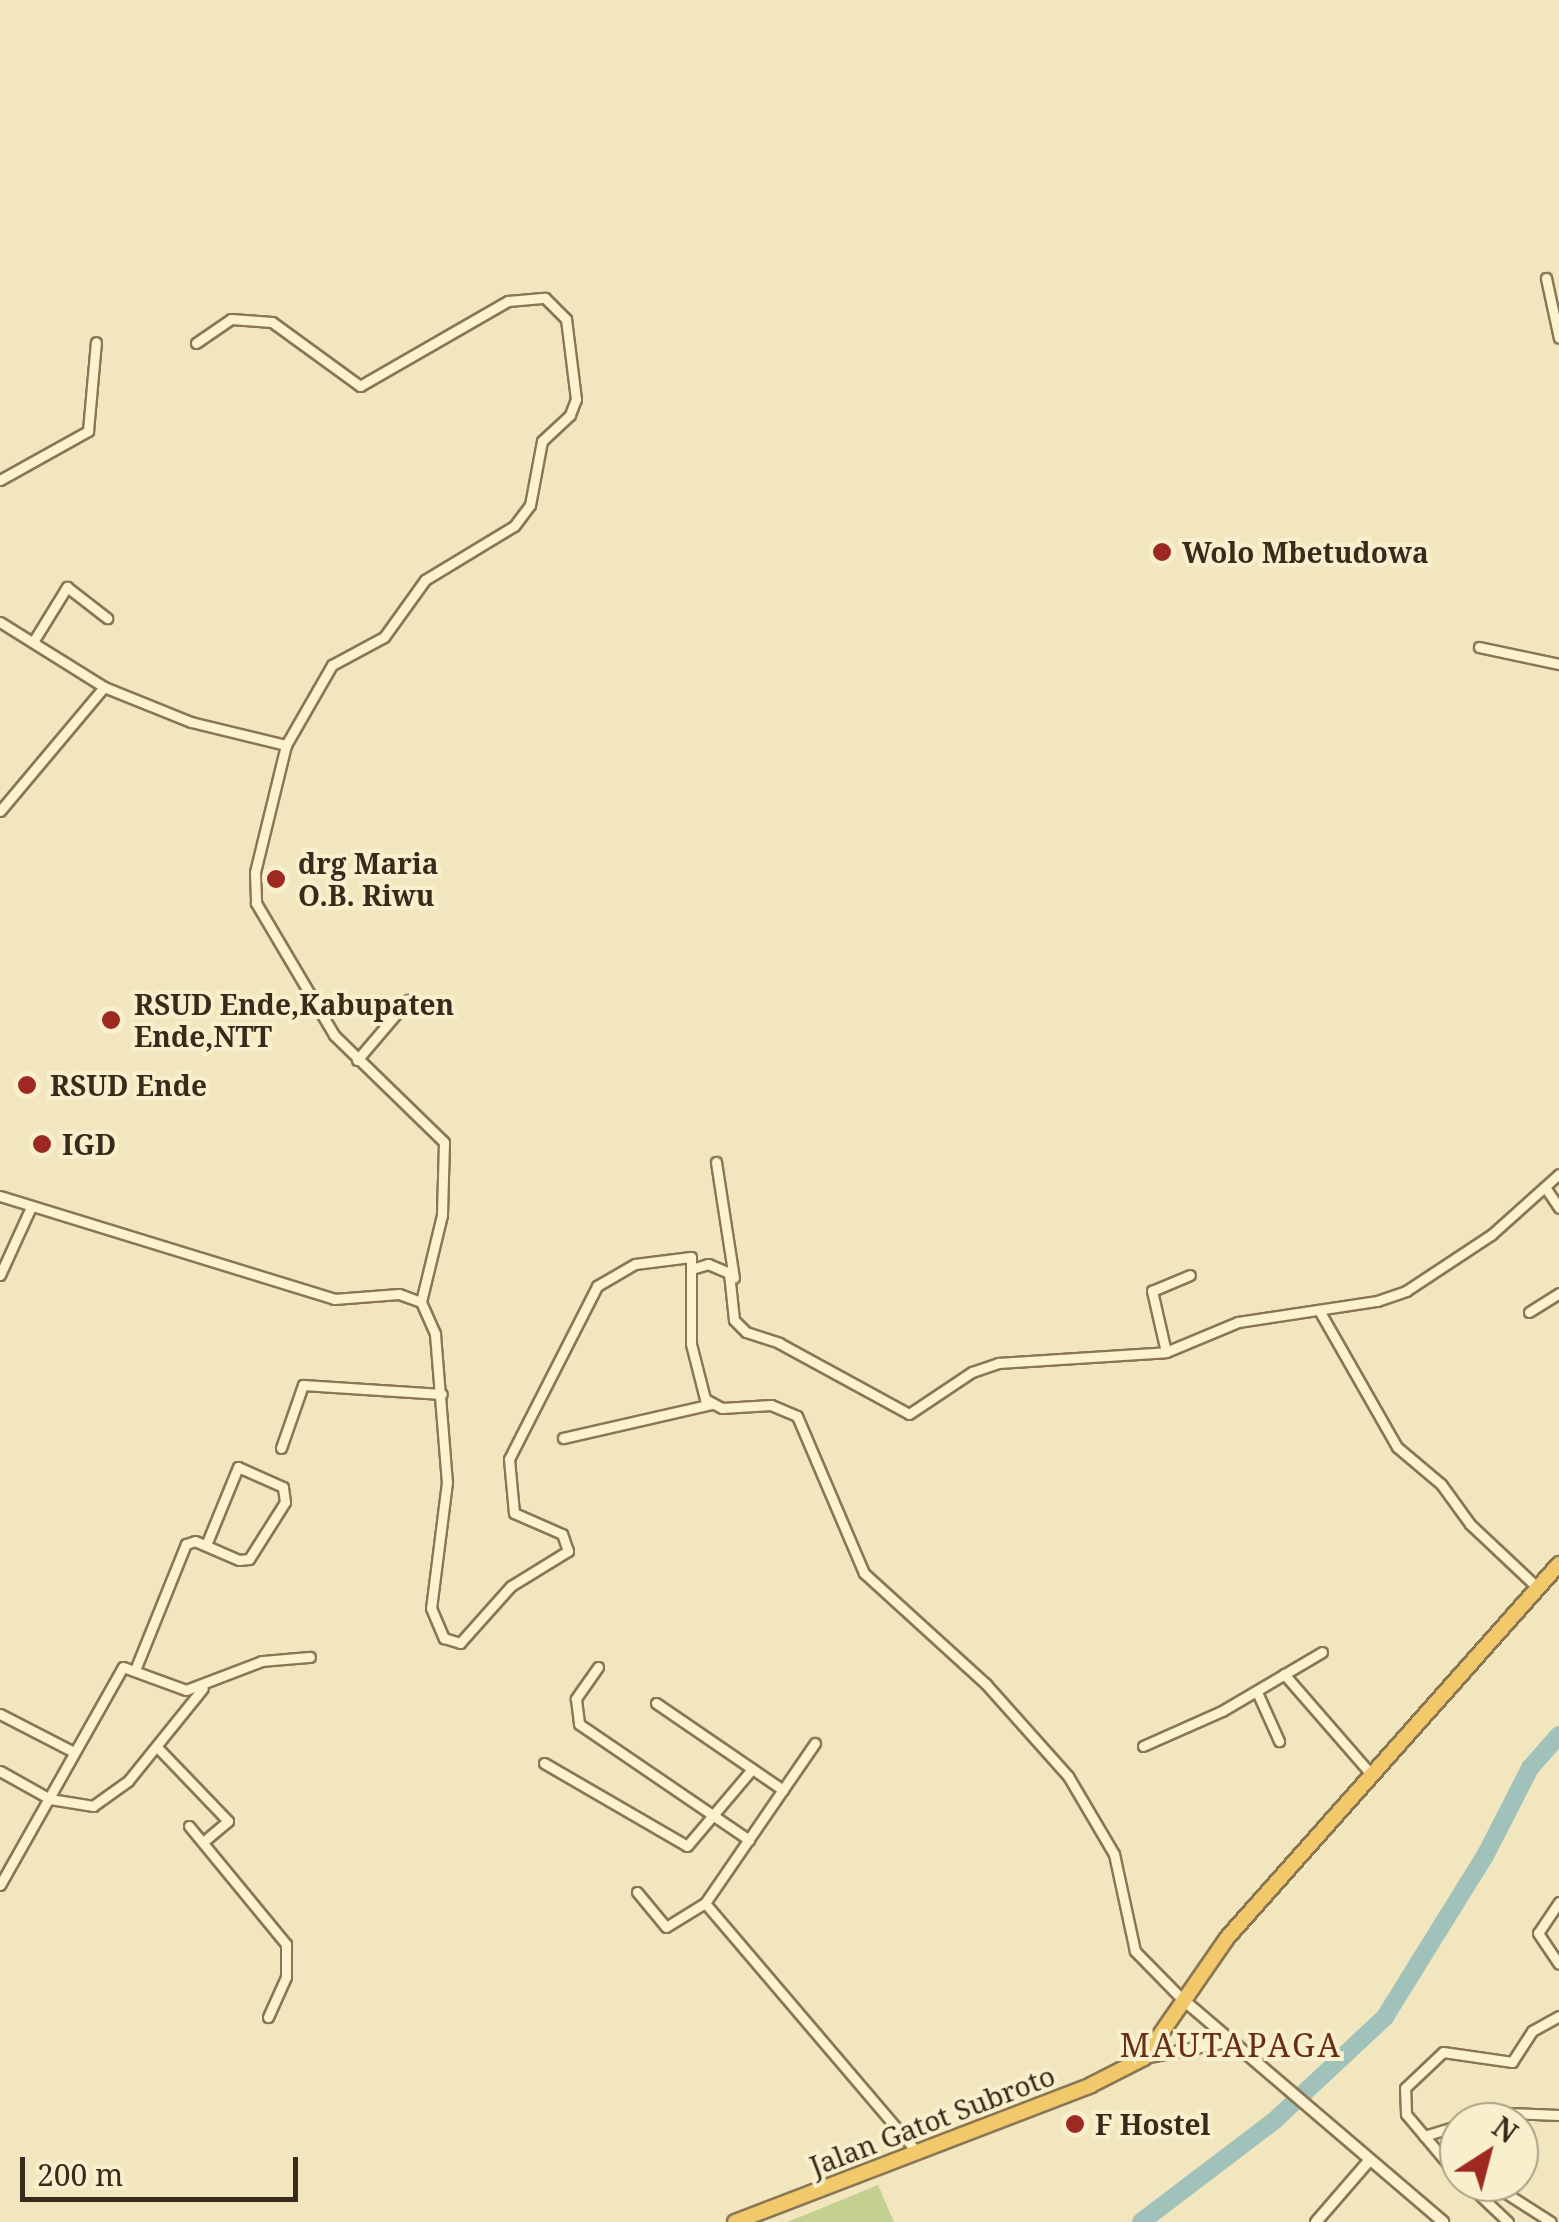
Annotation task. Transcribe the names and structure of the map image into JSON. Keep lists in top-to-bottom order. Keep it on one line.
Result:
{"streets":{"highway":["Jalan Gatot Subroto"]},"districts":["MAUTAPAGA"],"places":["Wolo Mbetudowa","drg Maria O.B. Riwu","RSUD Ende,Kabupaten Ende,NTT","RSUD Ende","IGD","F Hostel"],"scale_bar":"200 m","north":"top right"}
